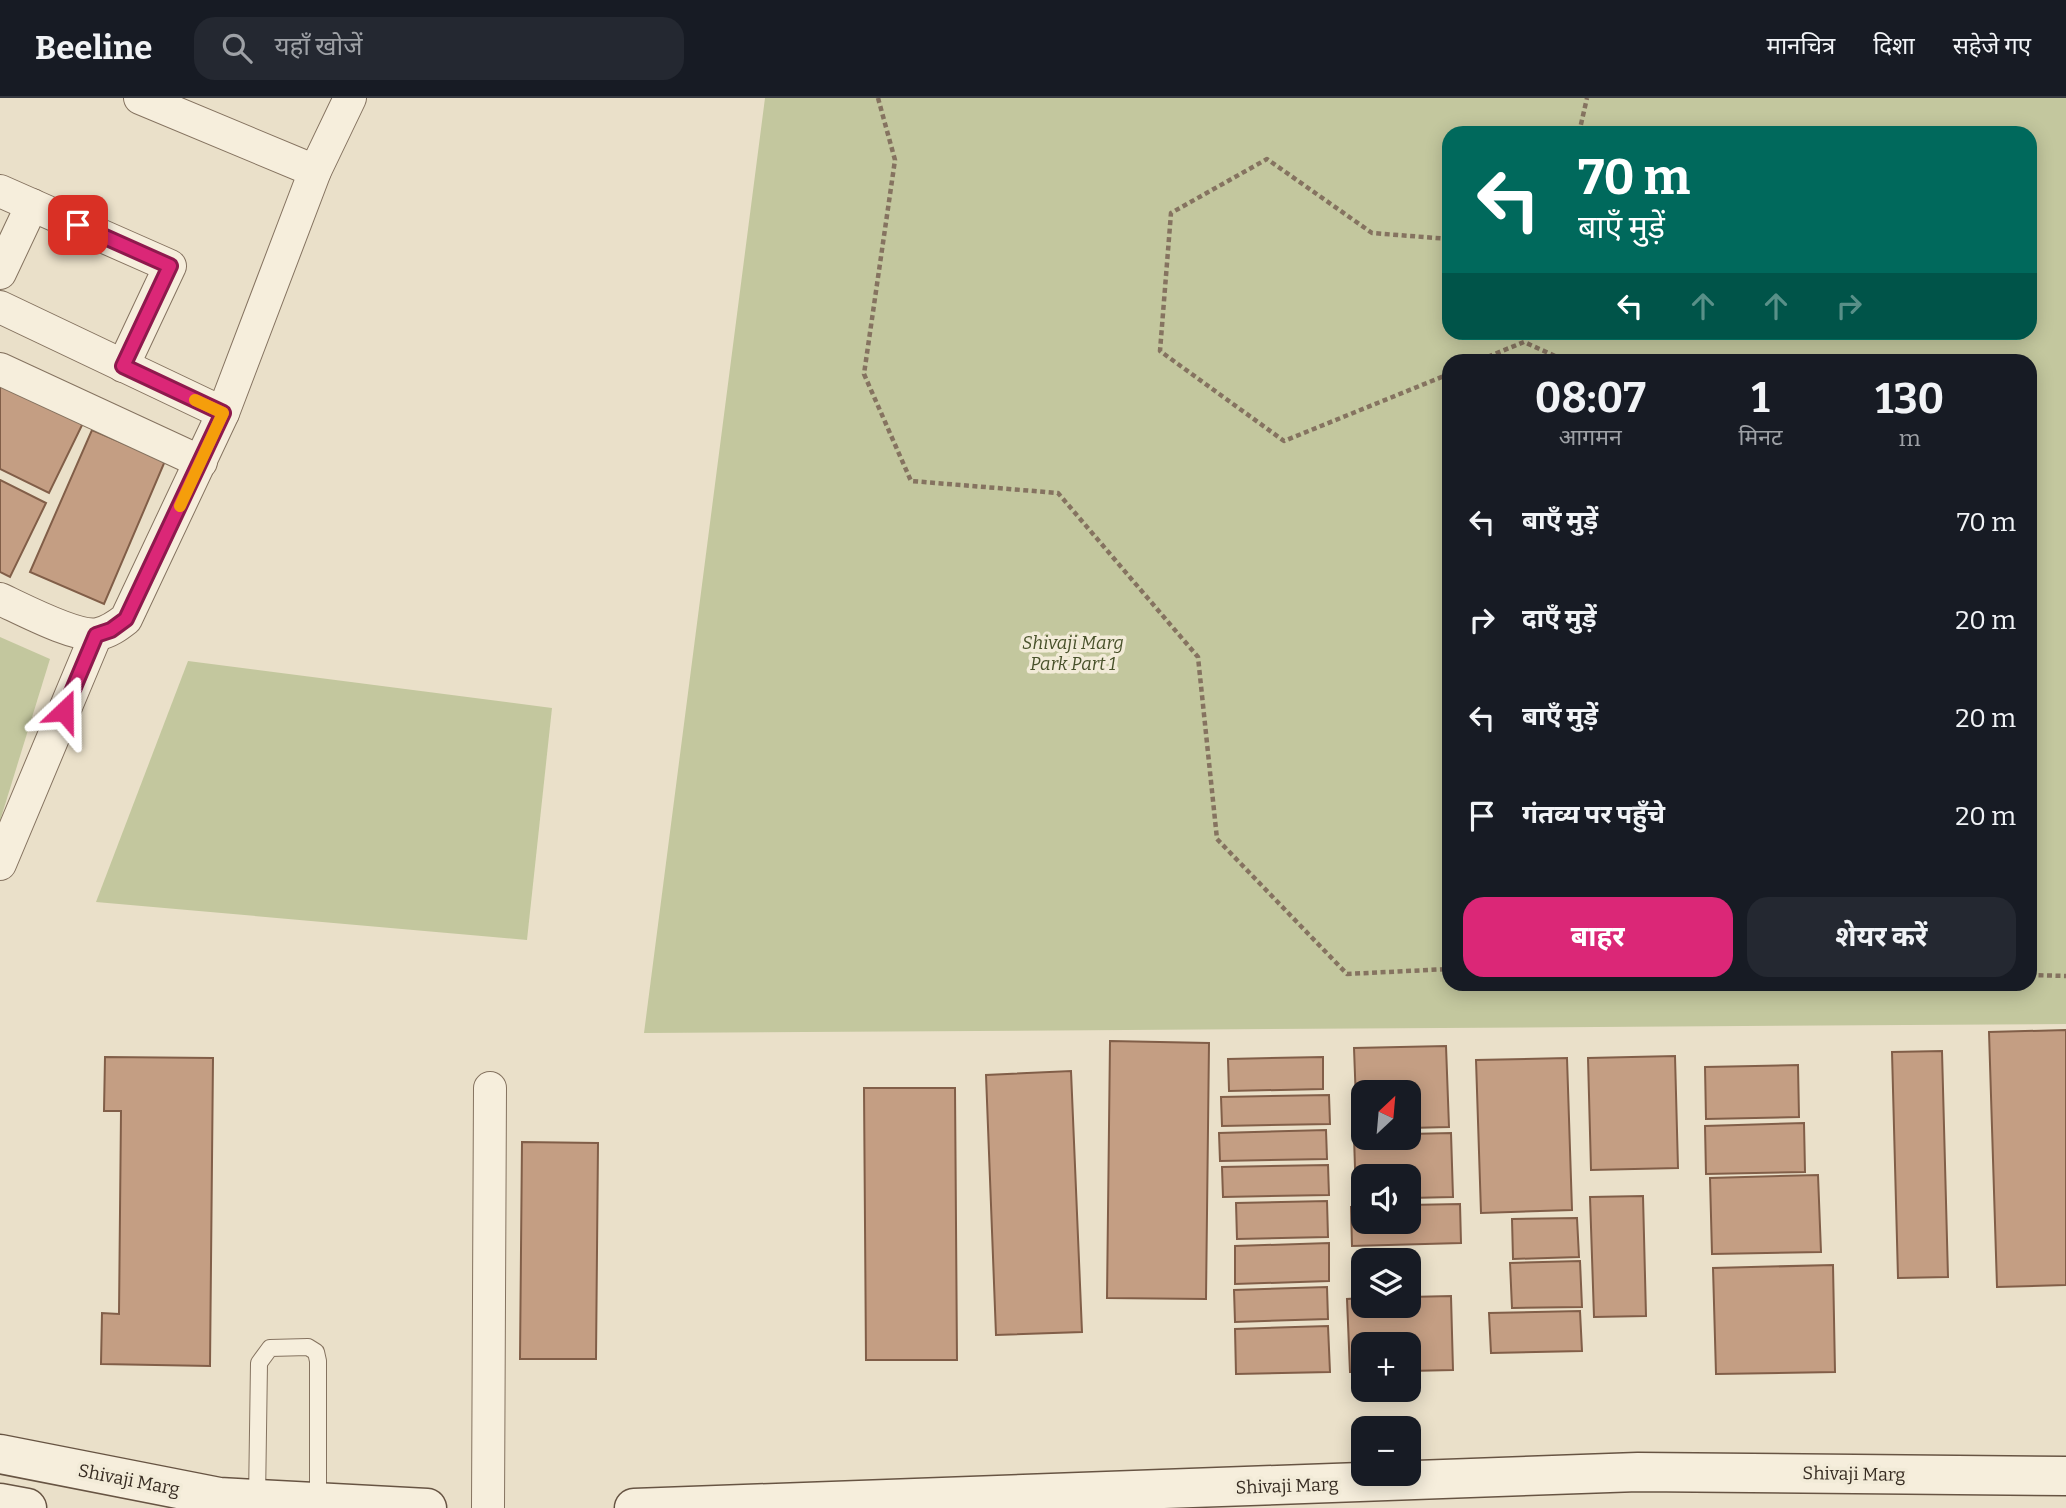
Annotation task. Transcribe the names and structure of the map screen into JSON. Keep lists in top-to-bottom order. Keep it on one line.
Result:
{"streets":{"main road":["Shivaji Marg"]},"parks":["Shivaji Marg Park Part 1"],"north":"top right","page":{"header":"Beeline","search":"यहाँ खोजें","nav":["मानचित्र","दिशा","सहेजे गए"],"turn":["70 m","बाएँ मुड़ें"],"eta":["08:07","आगमन","1","मिनट","130","m"],"list":[{"name":"बाएँ मुड़ें","value":"70 m"},{"name":"दाएँ मुड़ें","value":"20 m"},{"name":"बाएँ मुड़ें","value":"20 m"},{"name":"गंतव्य पर पहुँचे","value":"20 m"}],"buttons":["बाहर","शेयर करें"],"map_buttons":["+","−"]}}
